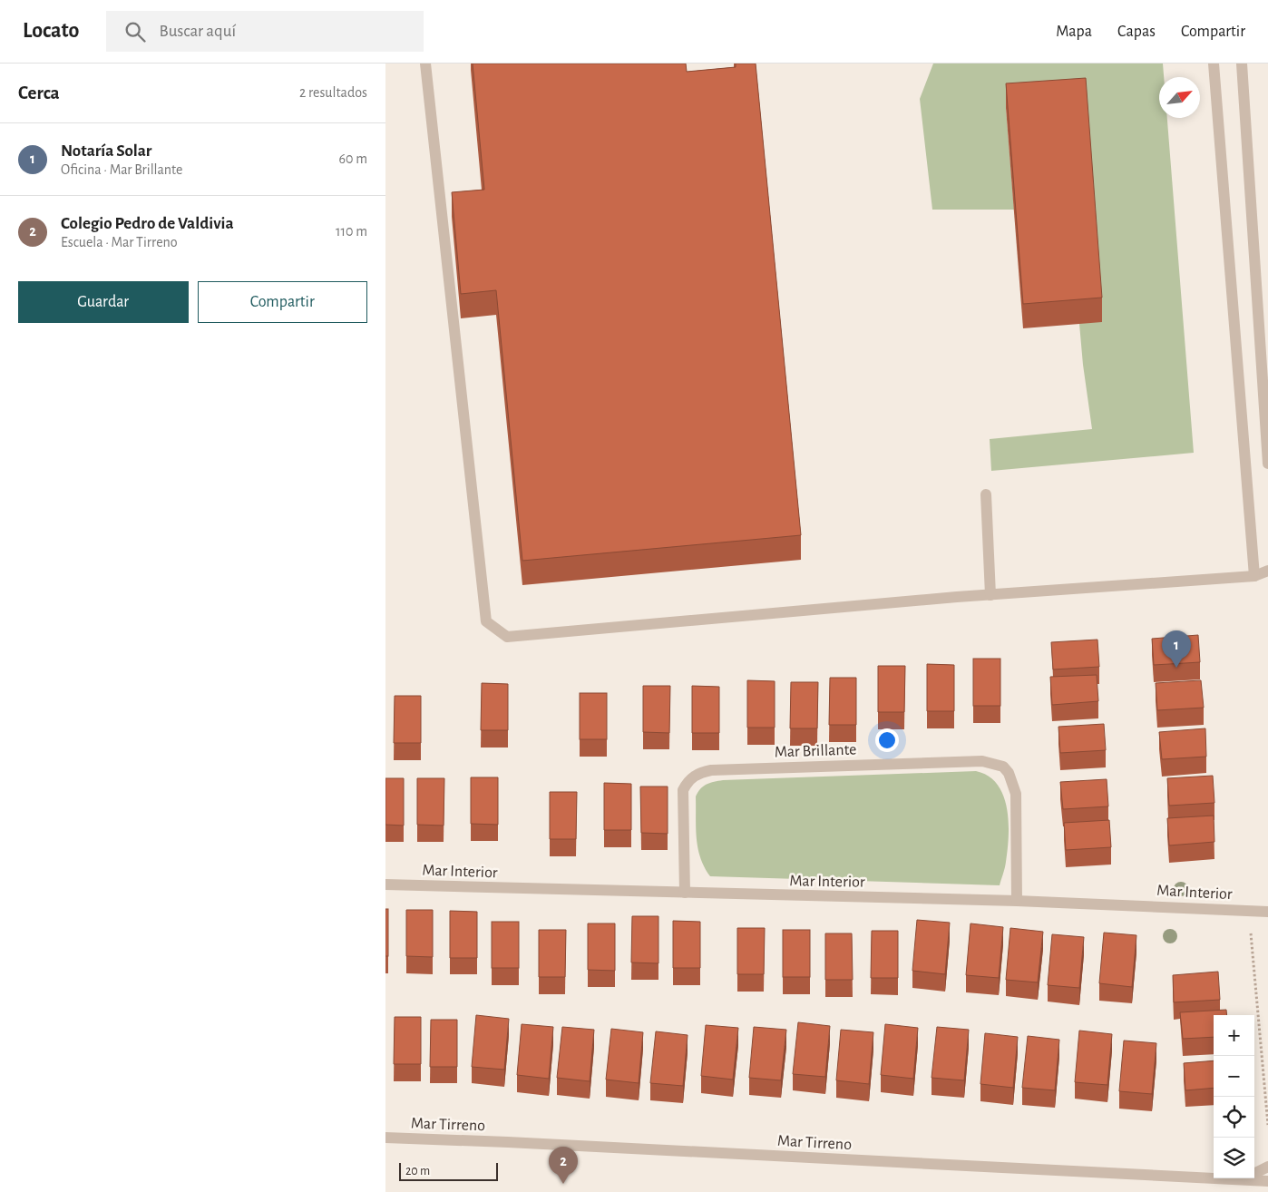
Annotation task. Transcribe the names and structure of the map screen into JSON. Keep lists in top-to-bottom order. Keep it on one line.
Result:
{"streets":{"street":["Mar Brillante","Mar Interior","Mar Tirreno"]},"crossings":[["Mar Brillante","Mar Interior"]],"scale_bar":"20 m","north":"top right","page":{"header":"Locato","search":"Buscar aquí","nav":["Mapa","Capas","Compartir"],"heading":["Cerca","2 resultados"],"list":[{"mark":"1","name":"Notaría Solar","note":"Oficina · Mar Brillante","value":"60 m"},{"mark":"2","name":"Colegio Pedro de Valdivia","note":"Escuela · Mar Tirreno","value":"110 m"}],"buttons":["Guardar","Compartir"],"pins":["1","2"],"map_buttons":["+","−"],"scale":"20 m"}}
